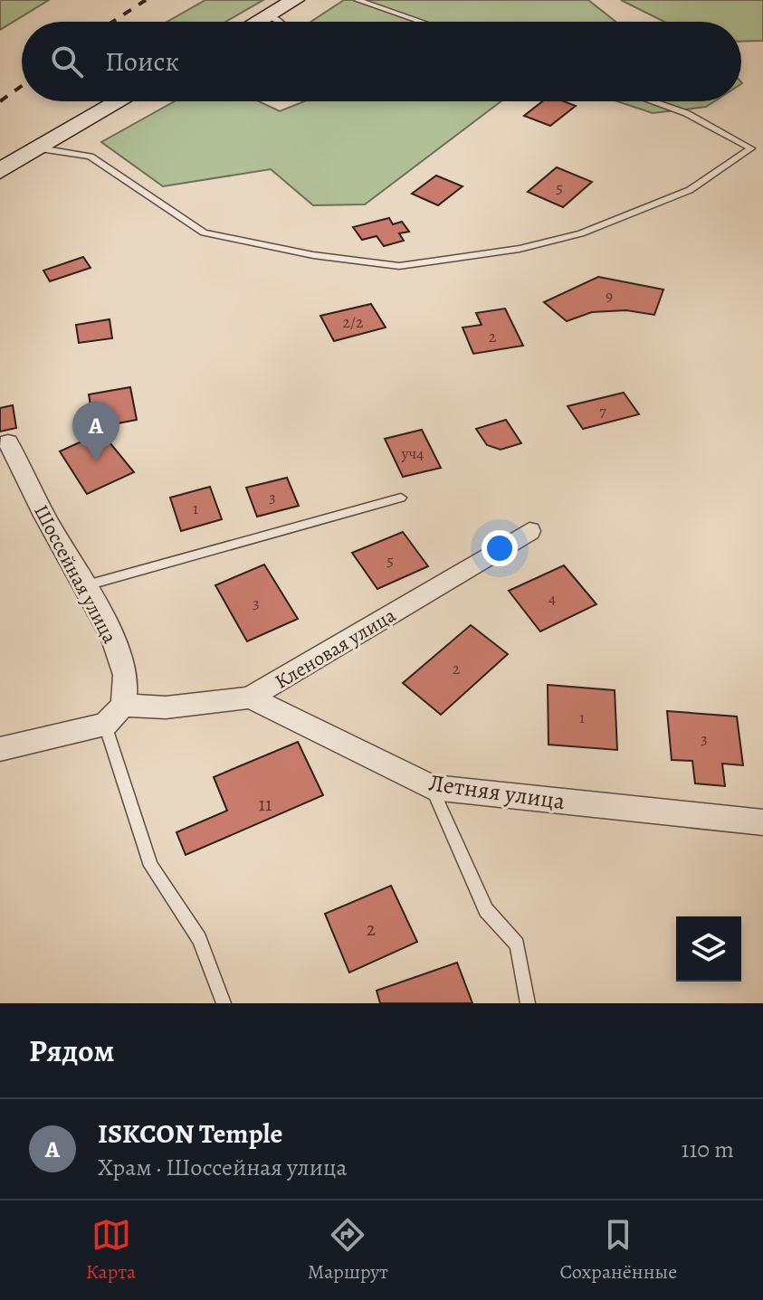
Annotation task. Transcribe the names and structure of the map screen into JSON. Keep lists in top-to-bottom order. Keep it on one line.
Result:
{"streets":{"street":["Шоссейная улица","Кленовая улица","Летняя улица"]},"crossings":[["Шоссейная улица","Кленовая улица"],["Кленовая улица","Летняя улица"]],"house_numbers":["5","9","2/2","2","7","уч4","3","1","5","4","3","2","1","3","11","2"],"page":{"search":"Поиск","pins":"A","heading":"Рядом","list":[{"mark":"A","name":"ISKCON Temple","note":"Храм · Шоссейная улица","value":"110 m"}],"nav":["Карта","Маршрут","Сохранённые"]}}
